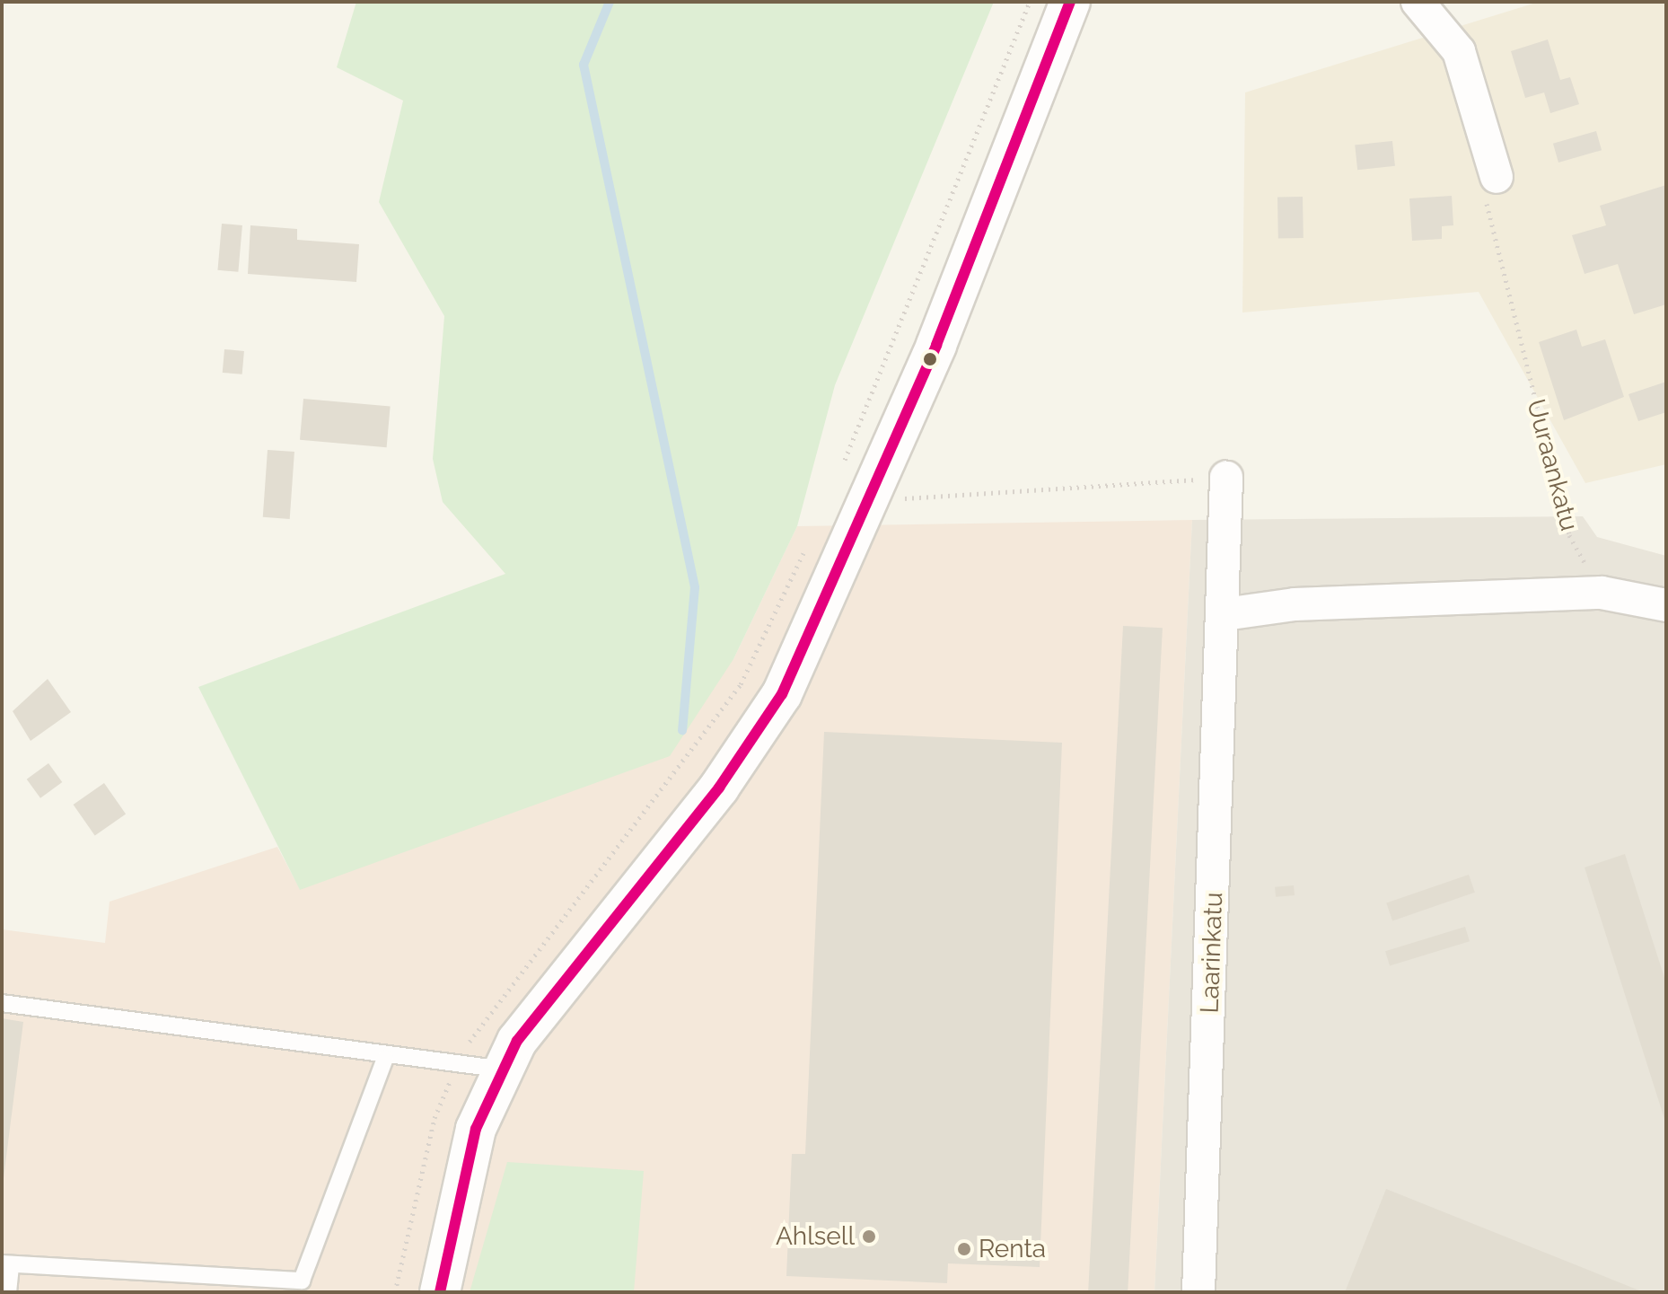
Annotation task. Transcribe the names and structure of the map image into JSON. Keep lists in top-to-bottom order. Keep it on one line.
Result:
{"streets":{"street":["Laarinkatu"],"path":["Uuraankatu"]},"places":["Ahlsell","Renta"]}
